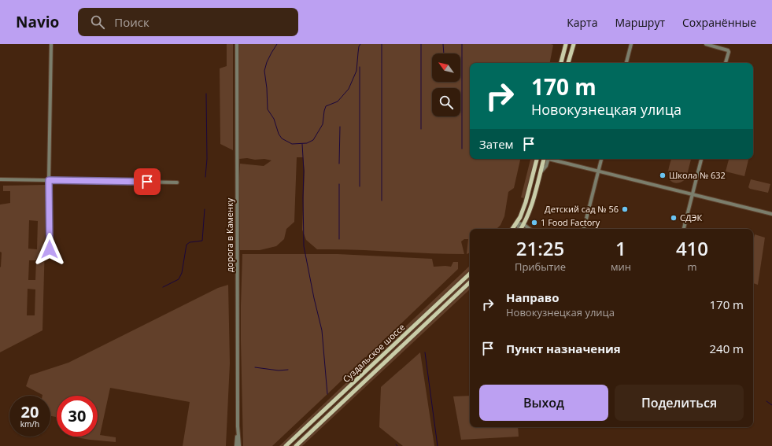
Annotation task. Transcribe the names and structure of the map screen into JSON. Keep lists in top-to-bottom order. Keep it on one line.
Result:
{"streets":{"main road":["Суздальское шоссе"],"street":["дорога в Каменку"]},"places":["Школа № 632","Детский сад № 56","СДЭК","1 Food Factory"],"north":"top left","page":{"header":"Navio","search":"Поиск","nav":["Карта","Маршрут","Сохранённые"],"turn":["170 m","Новокузнецкая улица"],"then":"Затем","eta":["21:25","Прибытие","1","мин","410","m"],"list":[{"name":"Направо","note":"Новокузнецкая улица","value":"170 m"},{"name":"Пункт назначения","value":"240 m"}],"buttons":["Выход","Поделиться"],"speed":"20 km/h","limit":"30"}}
